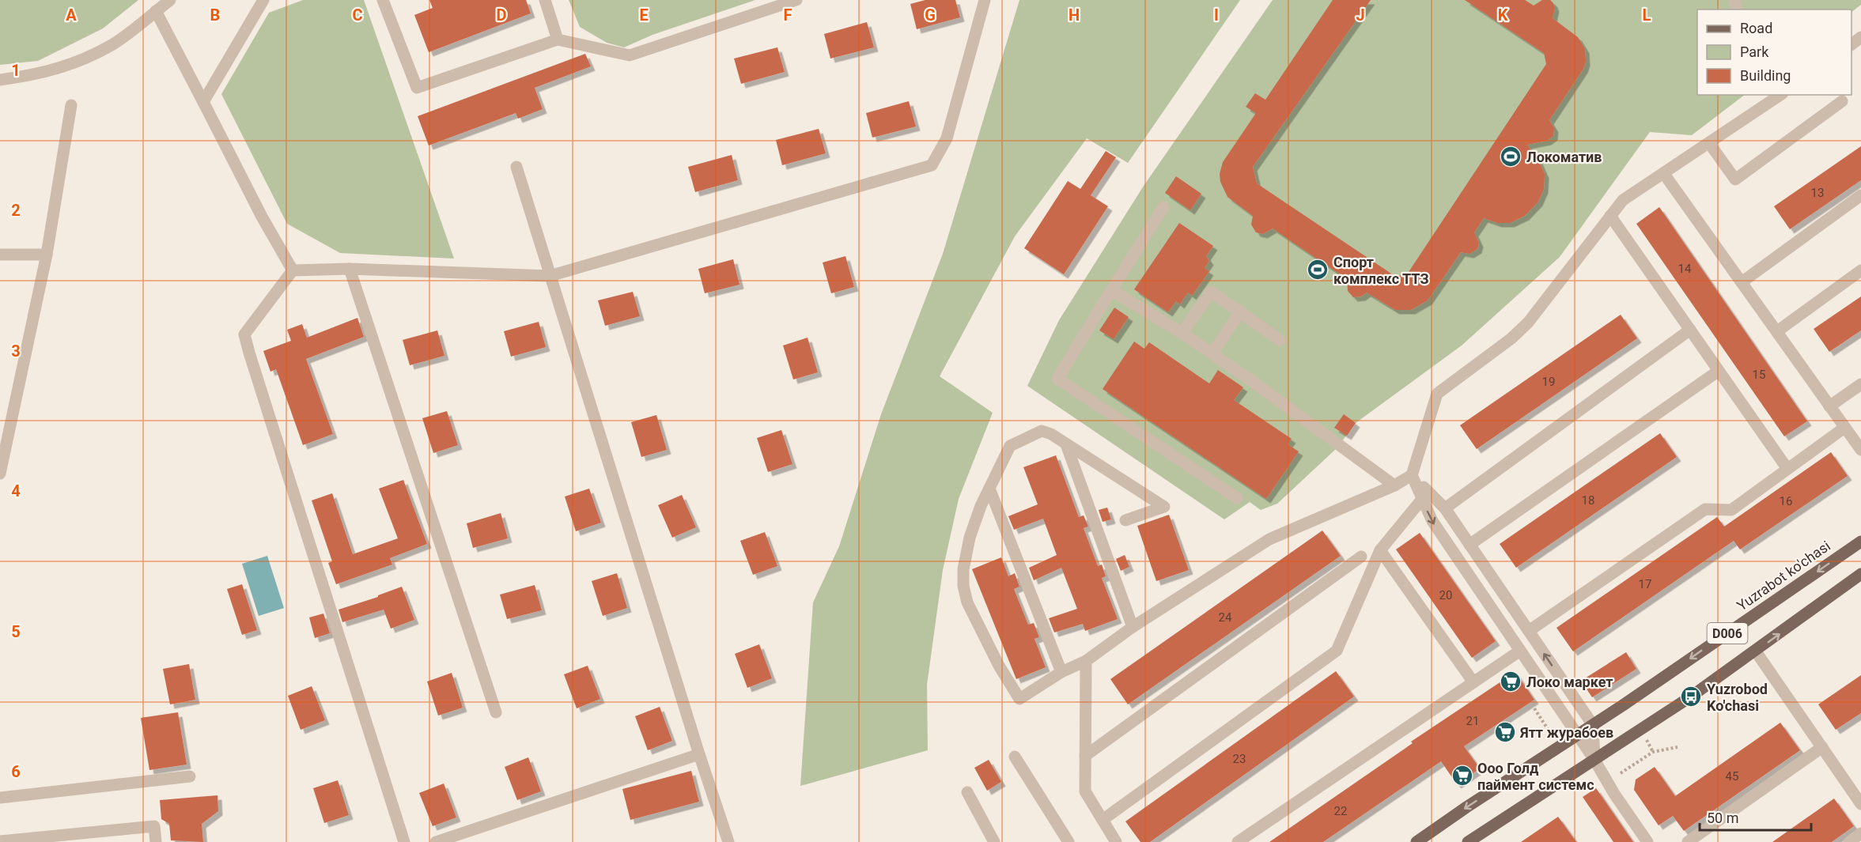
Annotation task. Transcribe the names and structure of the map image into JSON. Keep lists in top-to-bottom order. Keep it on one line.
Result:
{"streets":{"main road":["Yuzrabot ko'chasi","D006"]},"places":{"sports":["Локоматив","Спорт комплекс ТТЗ"],"supermarket":["Локо маркет","Ятт журабоев","Ооо Голд паймент системс"],"bus stop":["Yuzrobod Ko'chasi"]},"house_numbers":["13","14","15","19","18","16","17","20","24","21","23","45","22"],"legend":["Road","Park","Building"],"scale_bar":"50 m","grid":{"columns":["A","B","C","D","E","F","G","H","I","J","K","L"],"rows":["1","2","3","4","5","6"]}}
